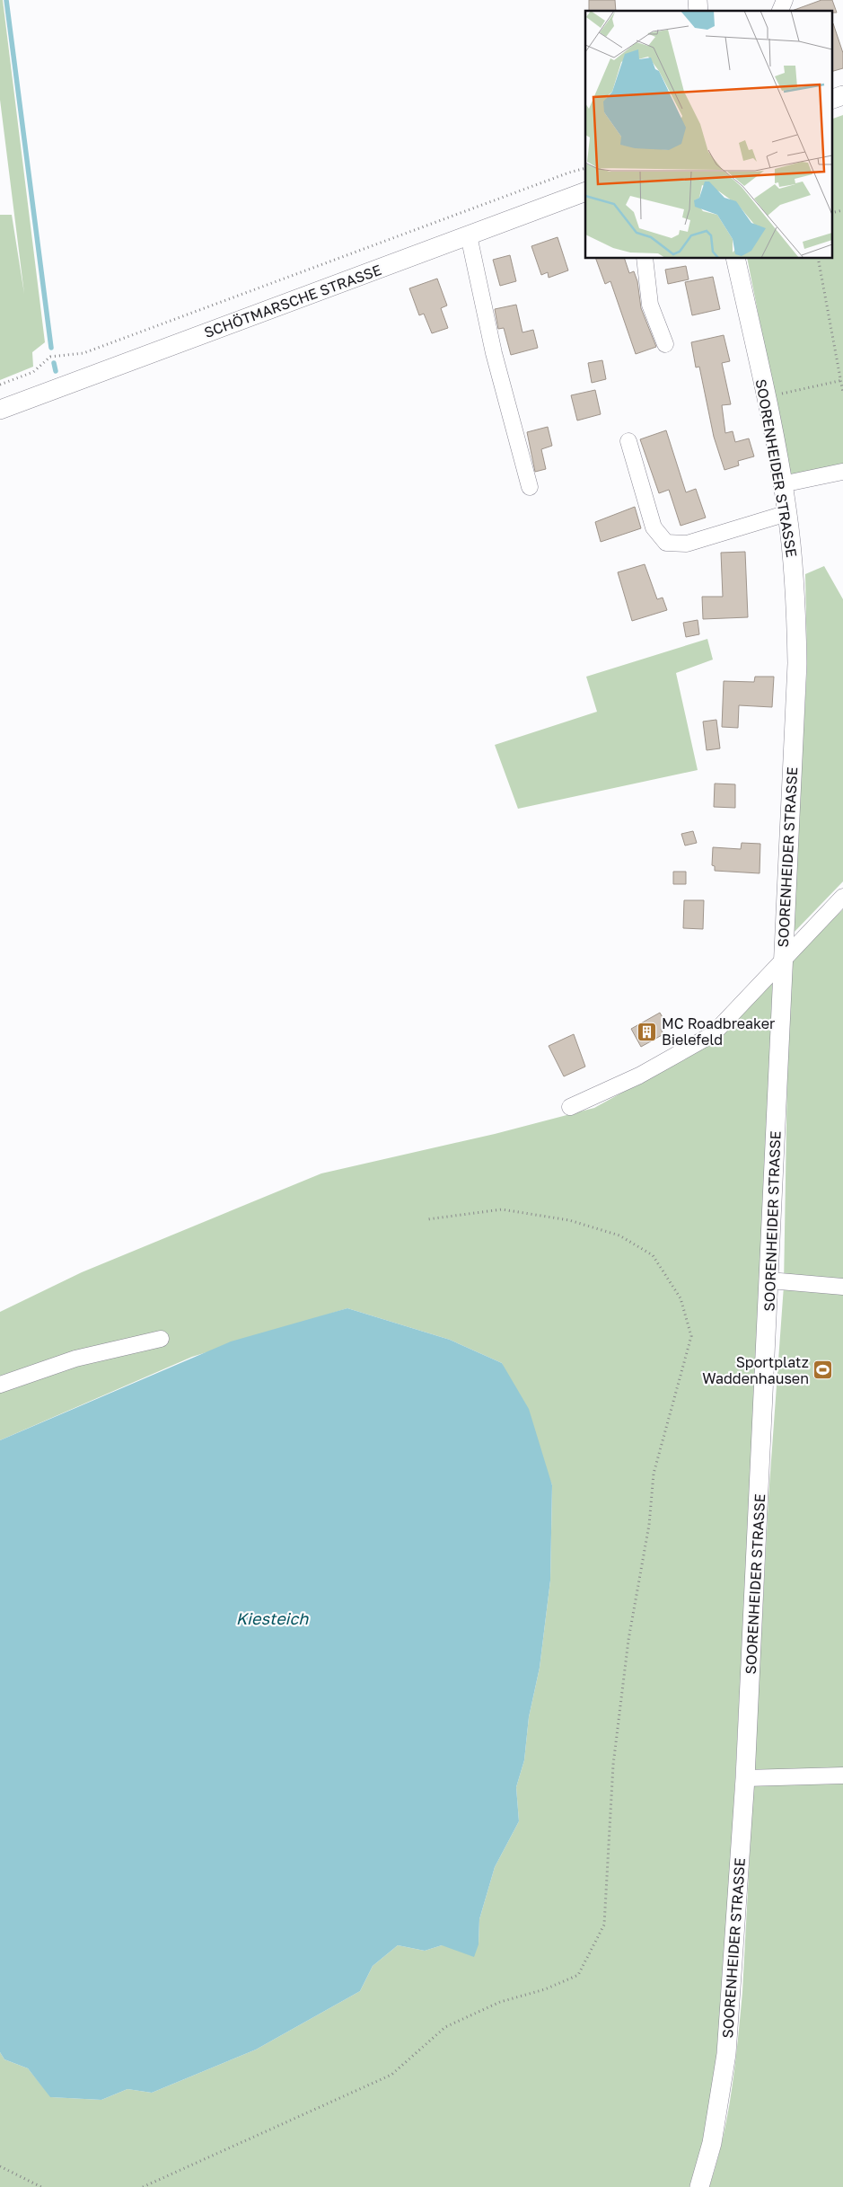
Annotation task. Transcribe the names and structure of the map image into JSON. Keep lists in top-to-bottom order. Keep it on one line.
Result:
{"streets":{"main road":["SCHÖTMARSCHE STRASSE","SOORENHEIDER STRASSE"]},"water":["Kiesteich"],"places":{"building":["MC Roadbreaker Bielefeld"],"sports":["Sportplatz Waddenhausen"]}}
